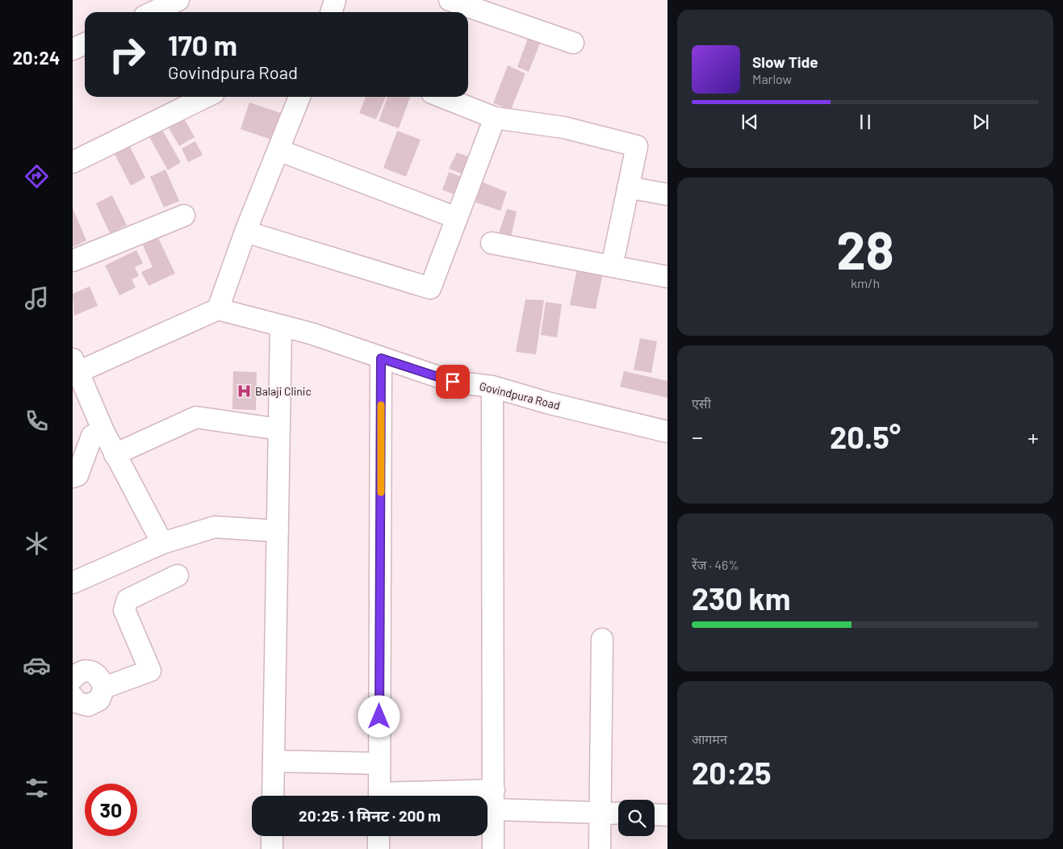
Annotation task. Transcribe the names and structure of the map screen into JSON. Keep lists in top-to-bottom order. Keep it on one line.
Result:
{"streets":{"street":["Govindpura Road"]},"places":{"hospital":["Balaji Clinic"]},"page":{"tabs":"20:24","turn":["170 m","Govindpura Road"],"song":["Slow Tide","Marlow"],"tile":[["28","km/h"],"एसी",["रेंज · 46%","230 km"],["आगमन","20:25"]],"heat":["−","20.5°","+"],"limit":"30","trip":"20:25 · 1 मिनट · 200 m"}}
